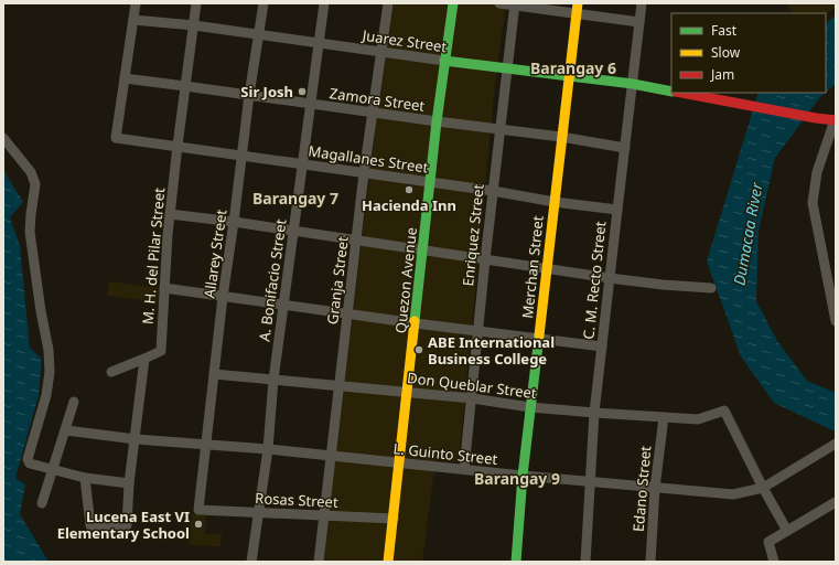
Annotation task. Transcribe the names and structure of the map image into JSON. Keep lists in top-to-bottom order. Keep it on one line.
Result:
{"streets":{"main road":["Juarez Street","Merchan Street","Quezon Avenue"],"street":["Zamora Street","Magallanes Street","Enriquez Street","Allarey Street","M. H. del Pilar Street","A. Bonifacio Street","Granja Street","C. M. Recto Street","Don Queblar Street","L. Guinto Street","Edano Street","Rosas Street"]},"crossings":[["Juarez Street","Enriquez Street"],["Juarez Street","Allarey Street"],["Juarez Street","M. H. del Pilar Street"],["Juarez Street","Merchan Street"],["Juarez Street","A. Bonifacio Street"],["Juarez Street","Granja Street"],["Juarez Street","Quezon Avenue"],["Juarez Street","C. M. Recto Street"],["Zamora Street","Magallanes Street"],["Zamora Street","Enriquez Street"],["Zamora Street","Allarey Street"],["Zamora Street","M. H. del Pilar Street"],["Zamora Street","Merchan Street"],["Zamora Street","A. Bonifacio Street"],["Zamora Street","Granja Street"],["Zamora Street","Quezon Avenue"],["Zamora Street","C. M. Recto Street"],["Magallanes Street","Enriquez Street"],["Magallanes Street","Allarey Street"],["Magallanes Street","M. H. del Pilar Street"],["Magallanes Street","Merchan Street"],["Magallanes Street","A. Bonifacio Street"],["Magallanes Street","Granja Street"],["Magallanes Street","Quezon Avenue"],["Magallanes Street","C. M. Recto Street"],["Enriquez Street","Don Queblar Street"],["Enriquez Street","L. Guinto Street"],["Allarey Street","Don Queblar Street"],["Allarey Street","L. Guinto Street"],["Allarey Street","Rosas Street"],["Merchan Street","Don Queblar Street"],["Merchan Street","L. Guinto Street"],["A. Bonifacio Street","Don Queblar Street"],["A. Bonifacio Street","L. Guinto Street"],["A. Bonifacio Street","Rosas Street"],["Granja Street","Don Queblar Street"],["Granja Street","L. Guinto Street"],["Granja Street","Rosas Street"],["Quezon Avenue","Don Queblar Street"],["Quezon Avenue","L. Guinto Street"],["Quezon Avenue","Rosas Street"],["C. M. Recto Street","Don Queblar Street"],["C. M. Recto Street","L. Guinto Street"],["Don Queblar Street","L. Guinto Street"],["Don Queblar Street","Edano Street"],["L. Guinto Street","Edano Street"]],"districts":["Barangay 6","Barangay 7","Barangay 9"],"water":["Dumacaa River"],"places":["Sir Josh","Hacienda Inn","ABE International Business College","Lucena East VI Elementary School"],"legend":["Fast","Slow","Jam"]}
